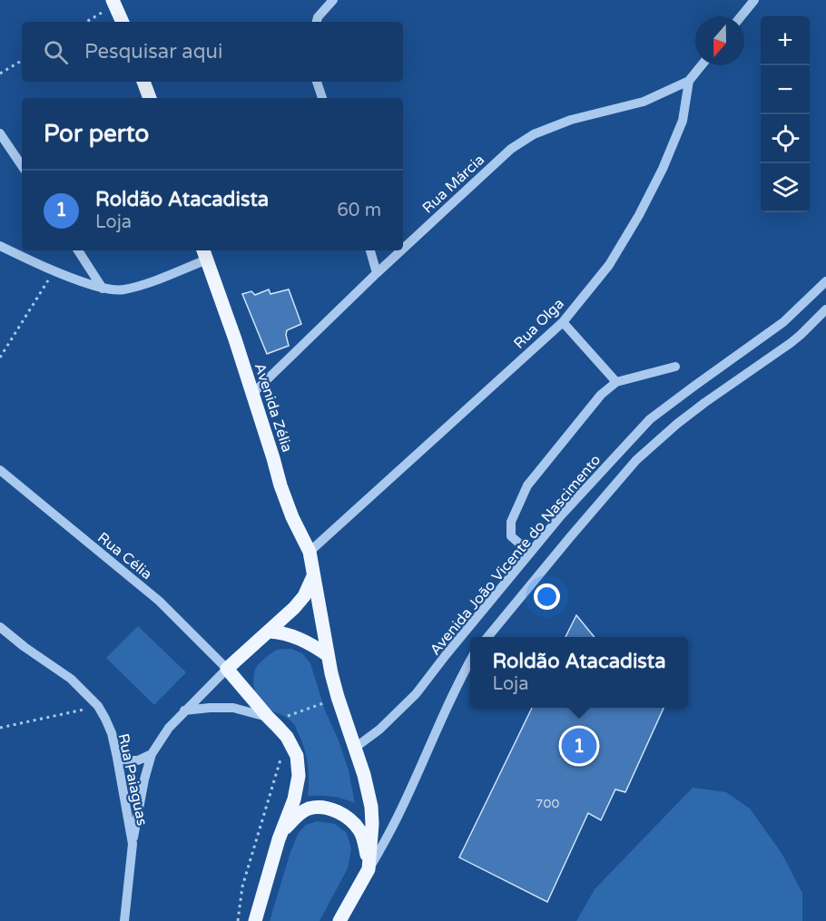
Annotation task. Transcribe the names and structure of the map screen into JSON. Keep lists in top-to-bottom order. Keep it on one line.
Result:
{"streets":{"main road":["Avenida Zélia"],"street":["Rua Márcia","Rua Olga","Avenida João Vicente do Nascimento","Rua Célia","Rua Paiaguas"]},"crossings":[["Rua Márcia","Rua Olga"],["Rua Márcia","Avenida Zélia"],["Rua Olga","Avenida Zélia"],["Avenida Zélia","Rua Célia"]],"house_numbers":["700"],"north":"bottom","page":{"map_buttons":["+","−"],"search":"Pesquisar aqui","heading":"Por perto","list":[{"mark":"1","name":"Roldão Atacadista","note":"Loja","value":"60 m"}],"popup":["Roldão Atacadista","Loja"],"pins":"1"}}
